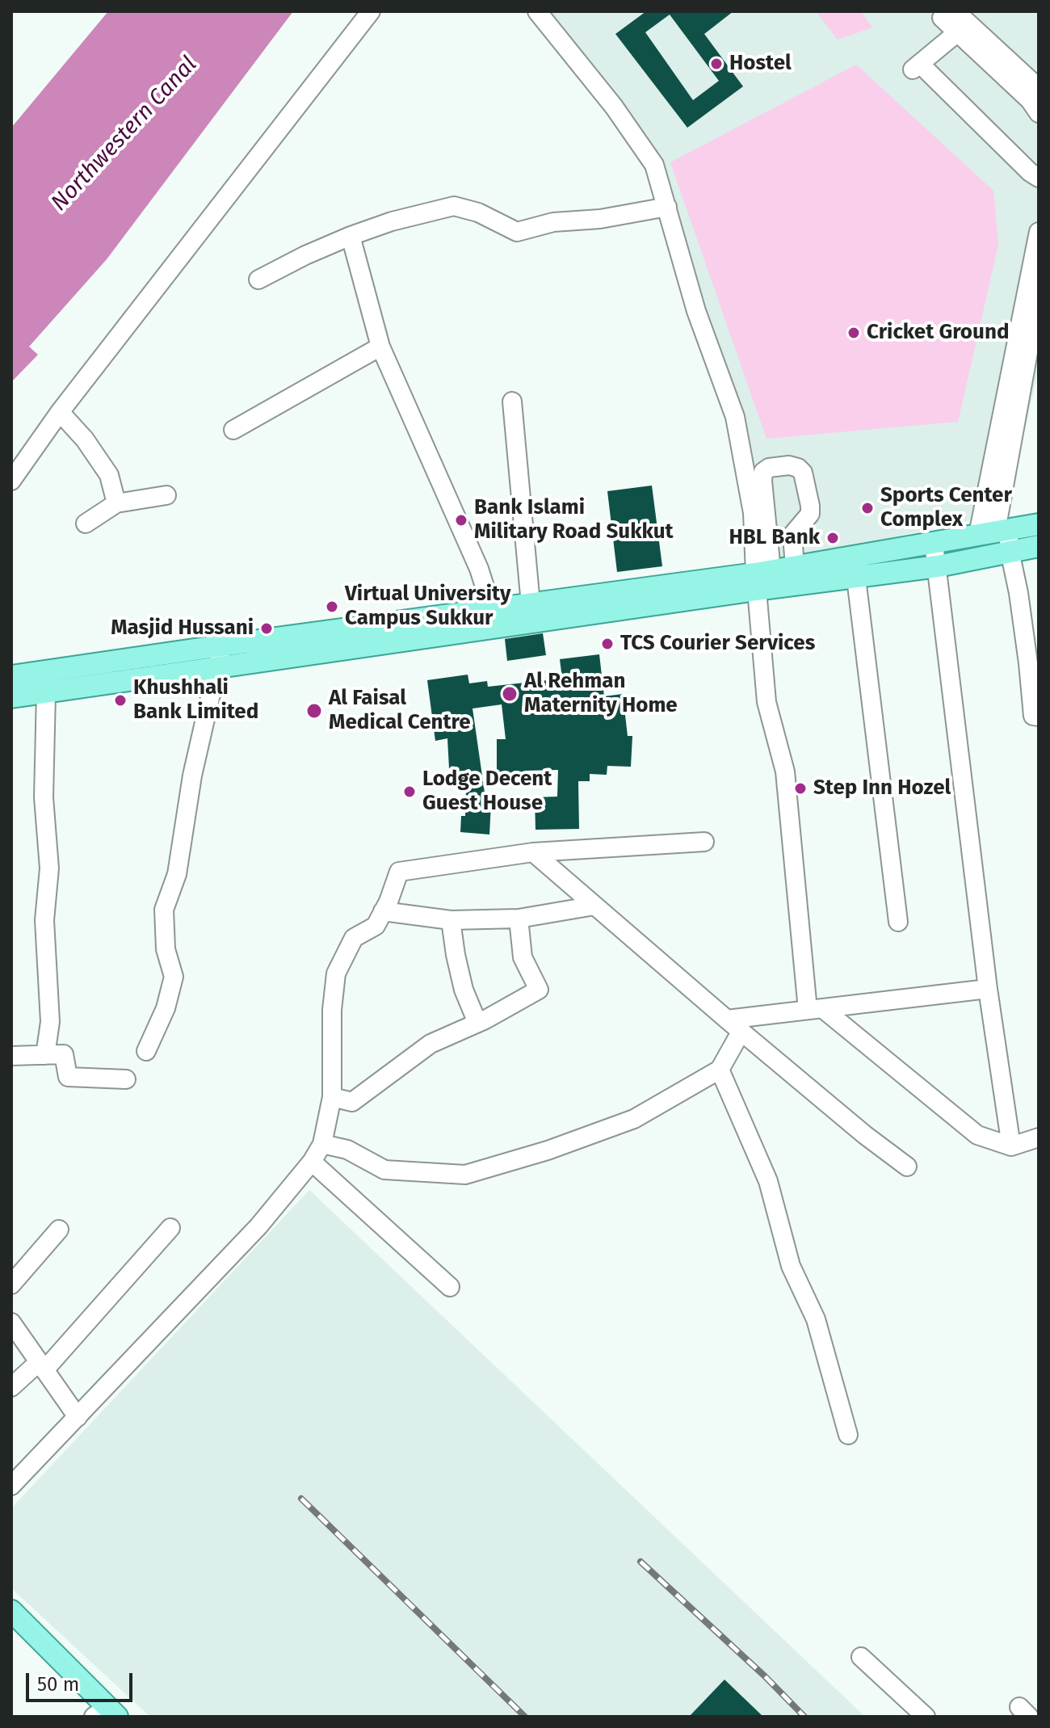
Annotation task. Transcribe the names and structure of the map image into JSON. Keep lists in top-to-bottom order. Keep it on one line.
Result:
{"water":["Northwestern Canal"],"places":["Hostel","Cricket Ground","Sports Center Complex","Bank Islami Military Road Sukkut","HBL Bank","Virtual University Campus Sukkur","Masjid Hussani","TCS Courier Services","Al Rehman Maternity Home","Khushhali Bank Limited","Al Faisal Medical Centre","Step Inn Hozel","Lodge Decent Guest House"],"scale_bar":"50 m"}
